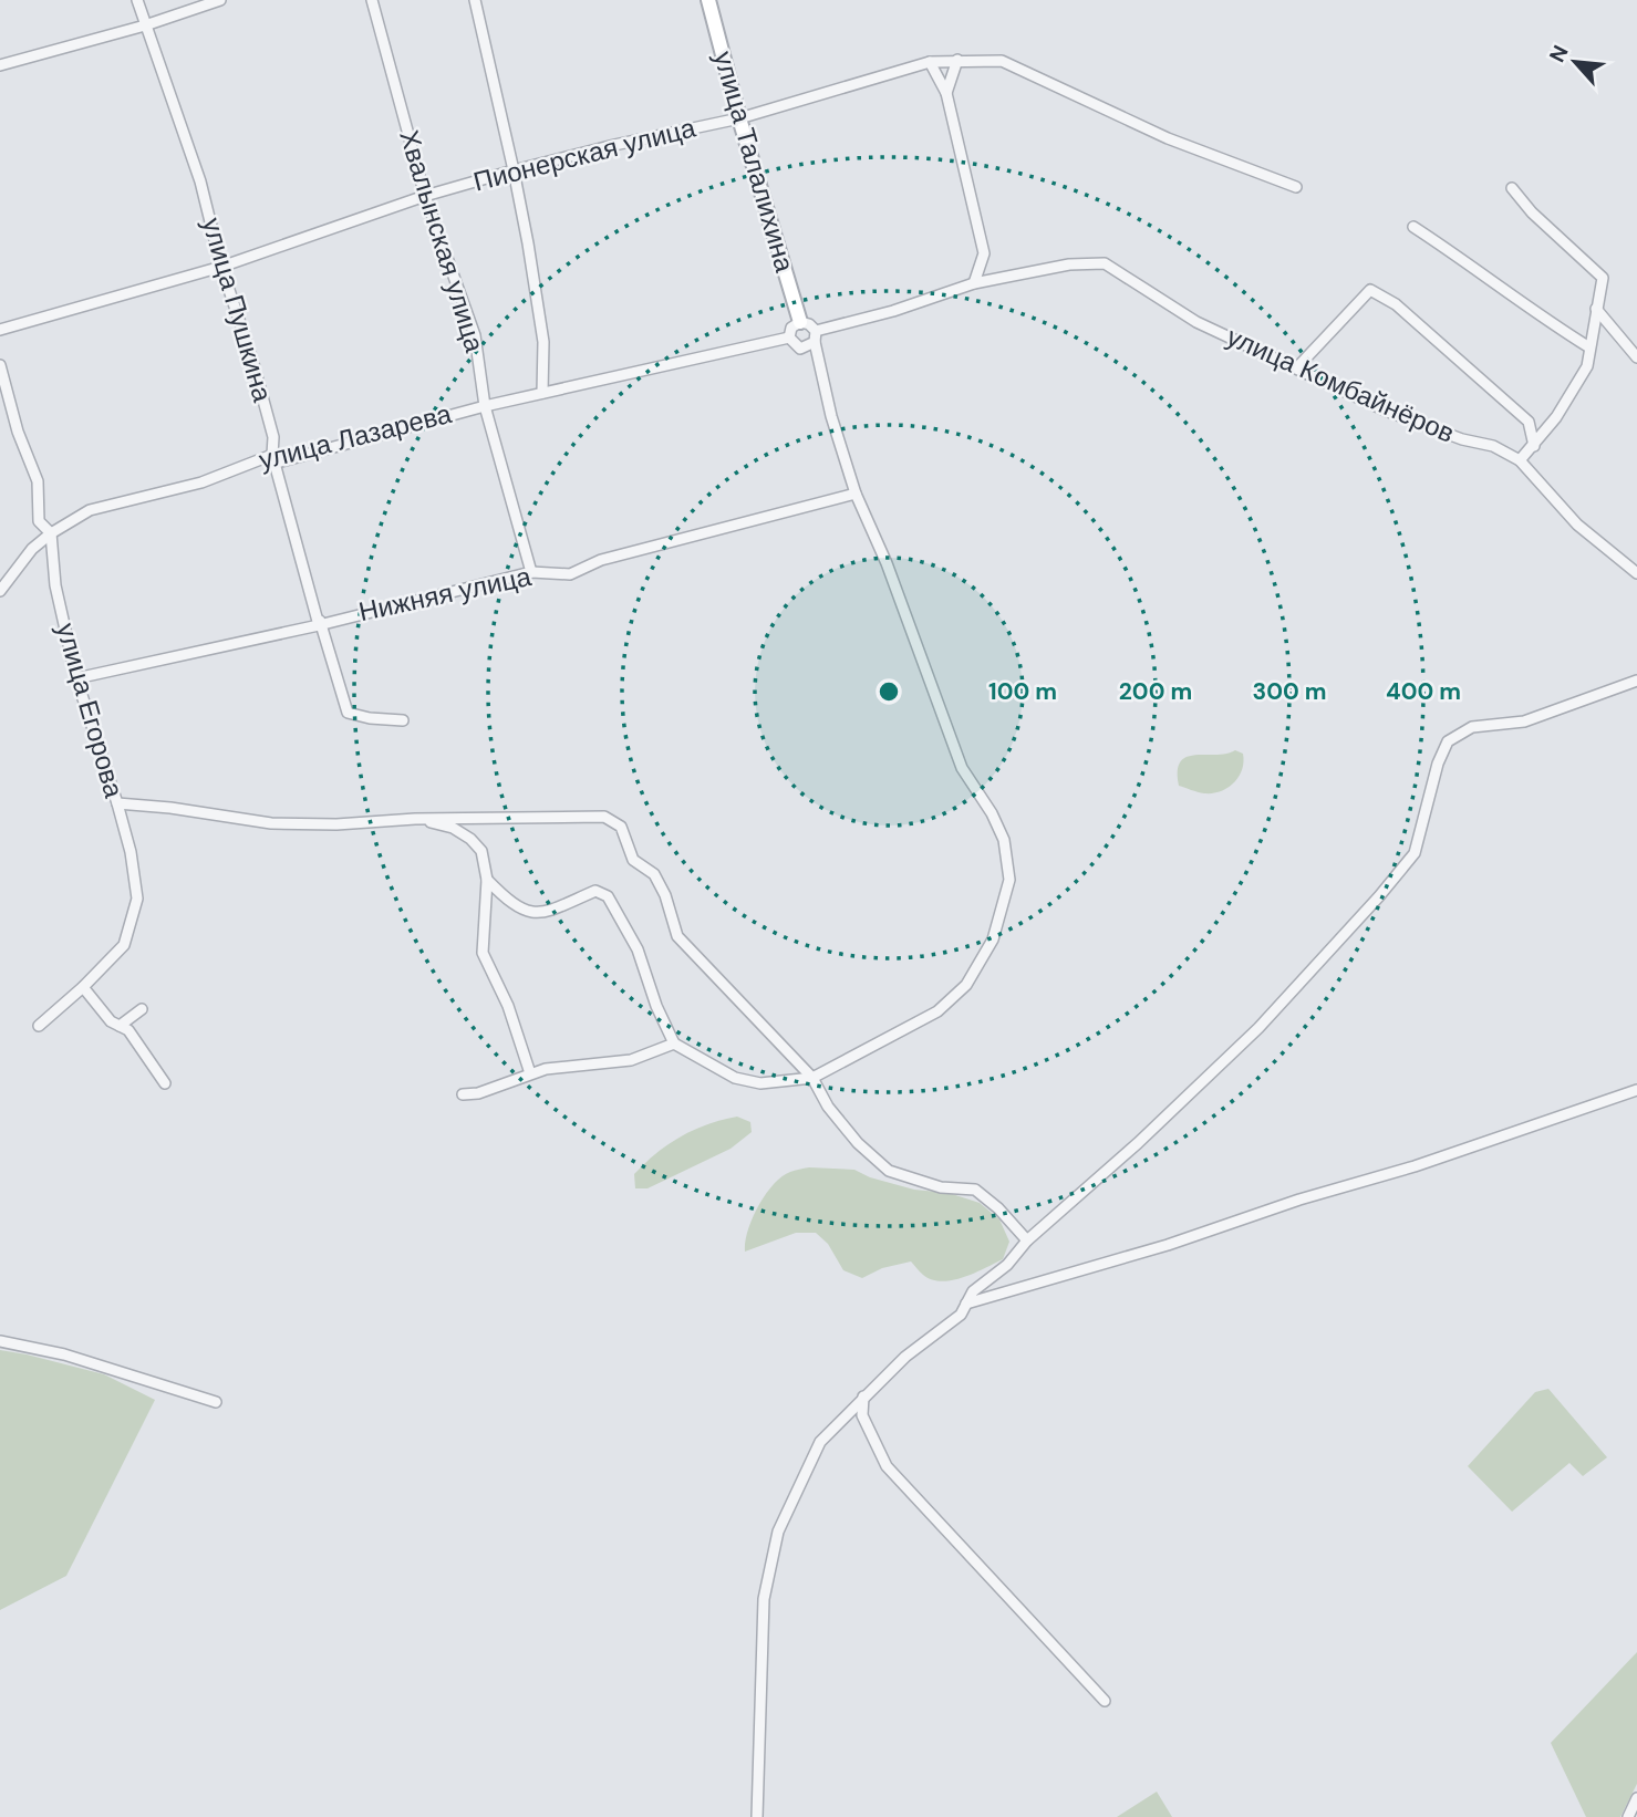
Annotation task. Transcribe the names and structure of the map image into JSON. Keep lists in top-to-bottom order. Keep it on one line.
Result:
{"streets":{"street":["Пионерская улица","улица Талалихина","Хвалынская улица","улица Пушкина","улица Комбайнёров","улица Лазарева","Нижняя улица","улица Егорова"]},"crossings":[["Пионерская улица","улица Талалихина"],["Пионерская улица","Хвалынская улица"],["Пионерская улица","улица Пушкина"],["улица Талалихина","улица Лазарева"],["Хвалынская улица","улица Лазарева"],["Хвалынская улица","Нижняя улица"],["улица Пушкина","улица Лазарева"],["улица Пушкина","Нижняя улица"],["улица Лазарева","улица Егорова"],["Нижняя улица","улица Егорова"]],"north":"top left","rings":["100 m","200 m","300 m","400 m"]}
